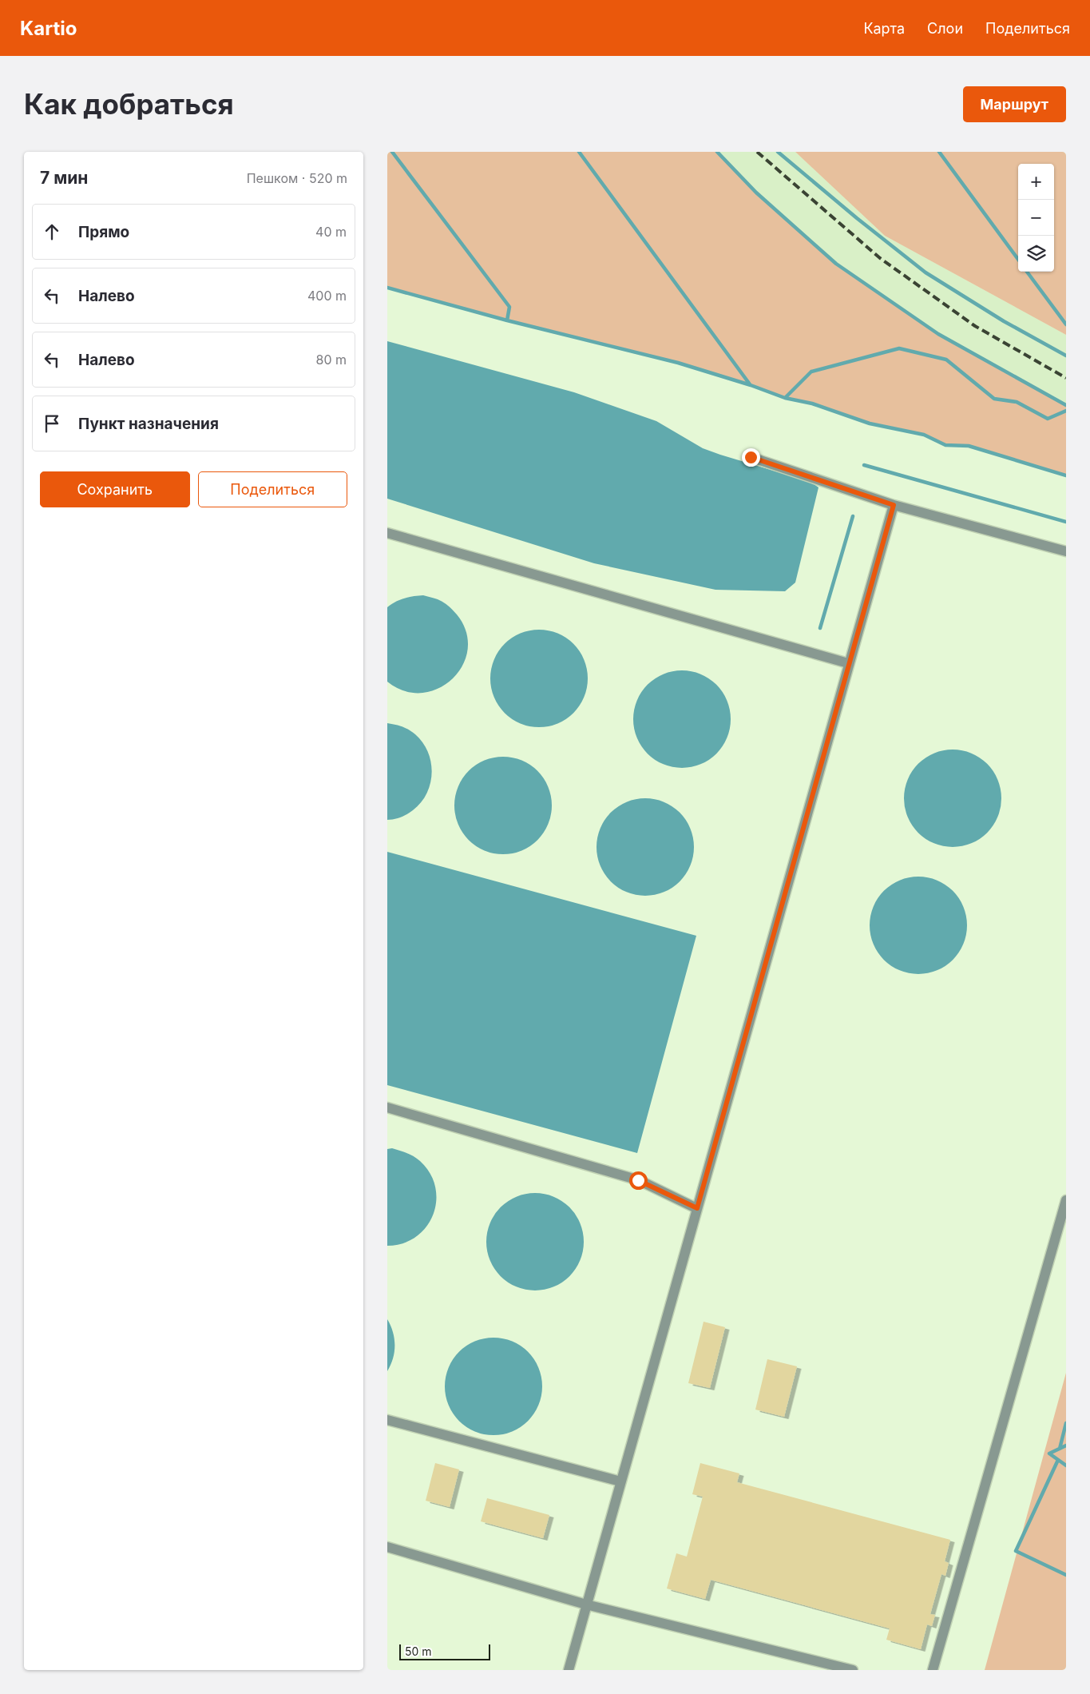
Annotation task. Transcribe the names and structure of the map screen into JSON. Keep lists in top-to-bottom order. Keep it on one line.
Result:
{"scale_bar":"50 m","page":{"header":"Kartio","nav":["Карта","Слои","Поделиться"],"buttons":["Маршрут",["Сохранить","Поделиться"]],"title":"Как добраться","heading":["7 мин","Пешком · 520 m"],"map_buttons":["+","−"],"list":[["Прямо","40 m"],["Налево","400 m"],["Налево","80 m"],"Пункт назначения"],"scale":"50 m"}}
